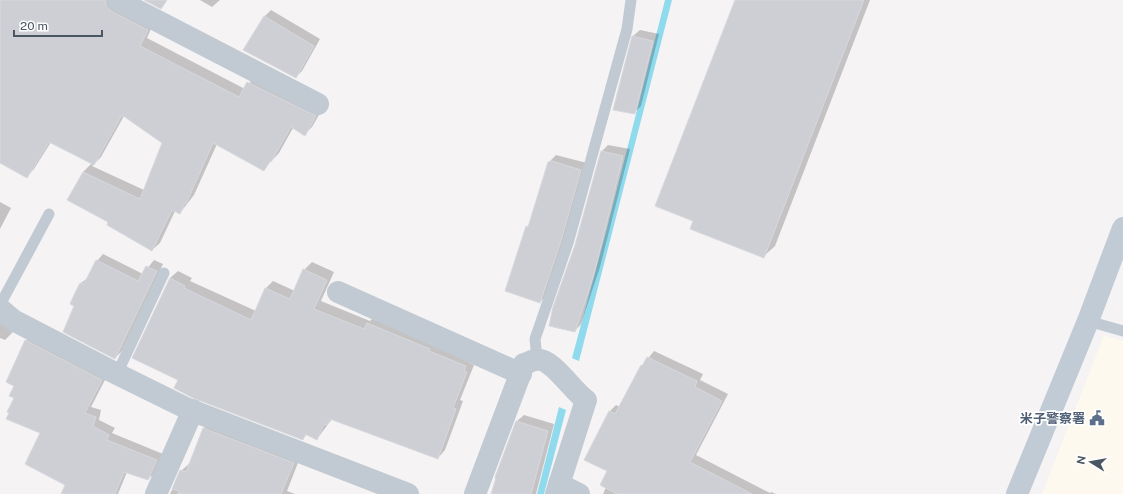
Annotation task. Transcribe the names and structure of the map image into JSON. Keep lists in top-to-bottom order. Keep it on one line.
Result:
{"places":{"public building":["米子警察署"]},"scale_bar":"20 m","north":"left"}
